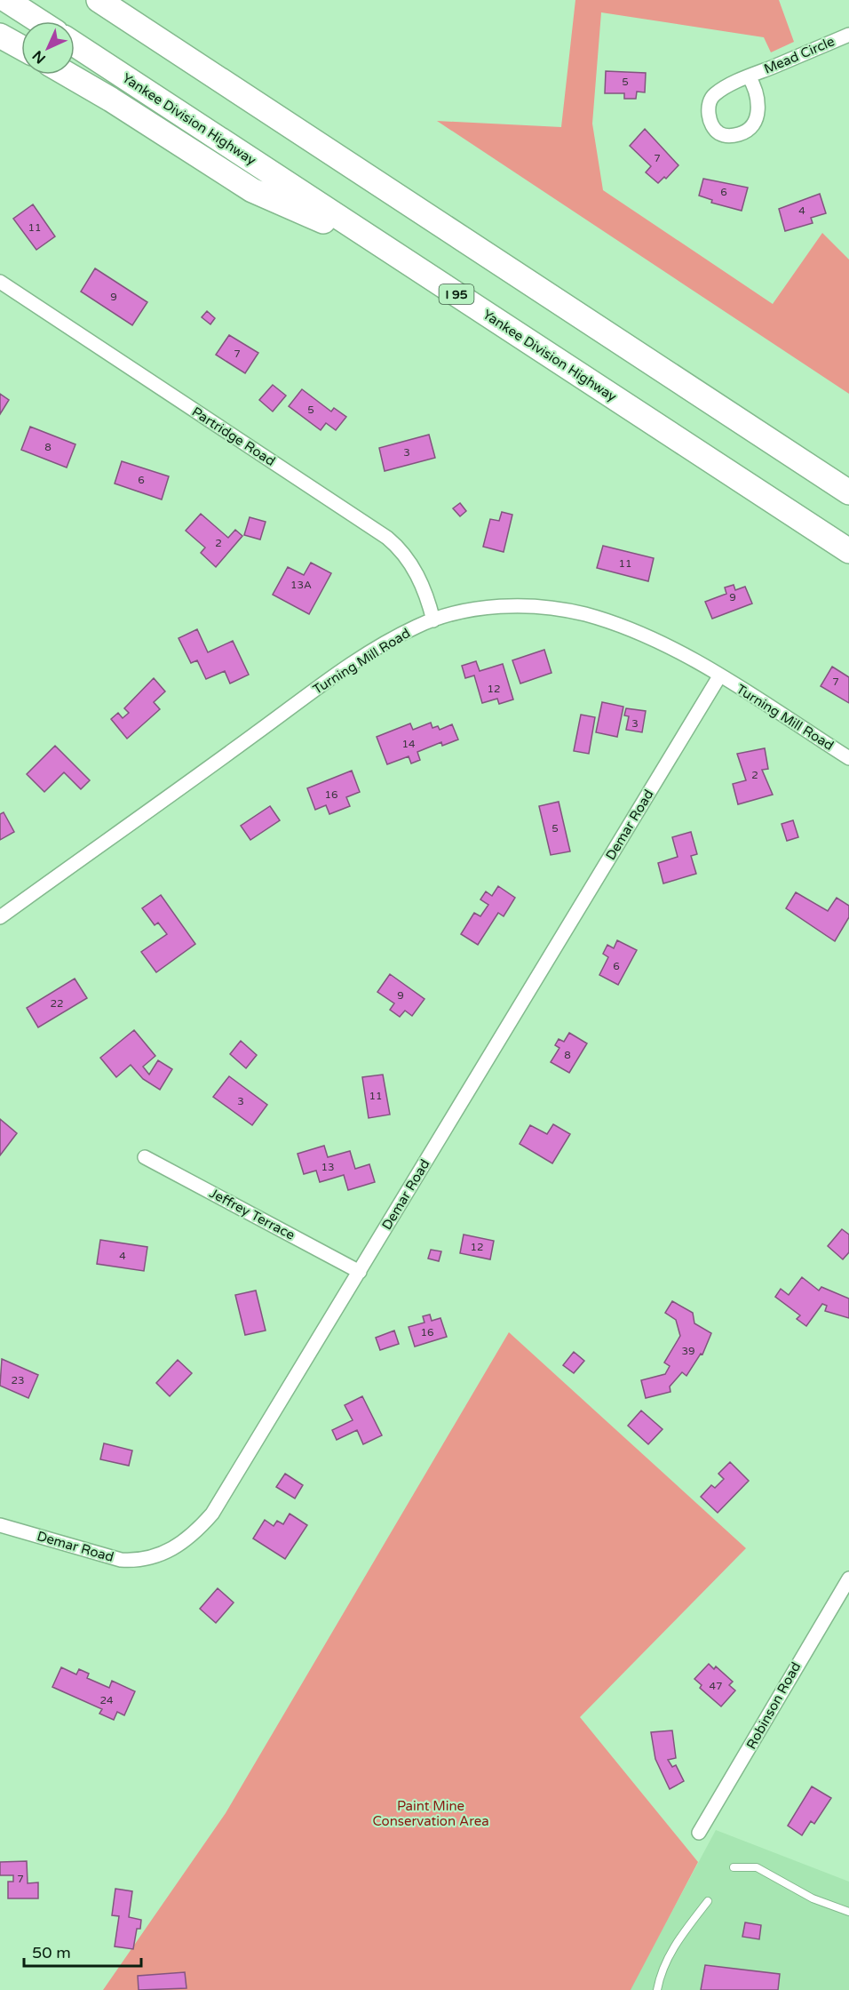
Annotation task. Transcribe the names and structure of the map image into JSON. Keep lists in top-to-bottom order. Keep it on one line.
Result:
{"streets":{"highway":["Yankee Division Highway","I 95"],"street":["Mead Circle","Partridge Road","Turning Mill Road","Demar Road","Jeffrey Terrace","Robinson Road"]},"crossings":[["Partridge Road","Turning Mill Road"],["Turning Mill Road","Demar Road"],["Demar Road","Jeffrey Terrace"]],"parks":["Paint Mine Conservation Area"],"house_numbers":["5","7","6","4","11","9","7","5","8","3","6","2","11","13A","9","7","12","3","14","2","16","5","6","9","22","8","11","3","13","12","4","16","39","23","47","24","7"],"scale_bar":"50 m","north":"bottom left"}
